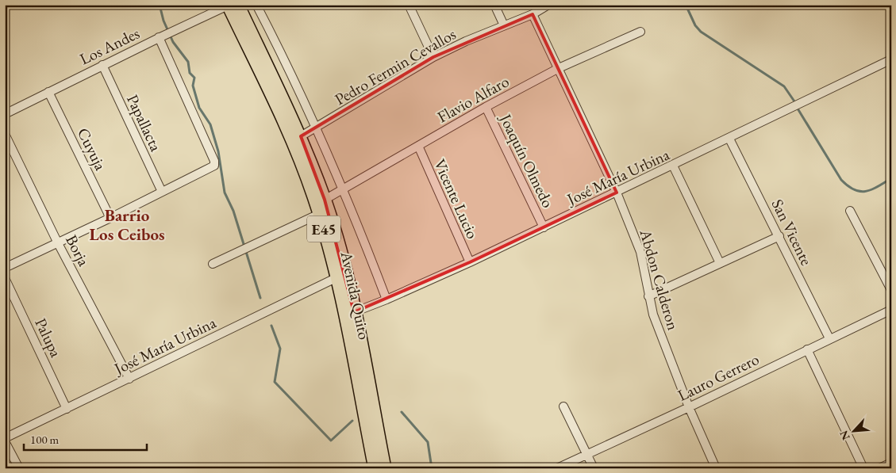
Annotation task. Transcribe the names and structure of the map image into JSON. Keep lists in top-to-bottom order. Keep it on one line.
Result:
{"streets":{"highway":["E45","Avenida Quito"],"street":["Los Andes","Pedro Fermin Cevallos","Flavio Alfaro","Papallacta","Cuyuja","Joaquín Olmedo","José María Urbina","Vicente Lucio","San Vicente","Borja","Abdon Calderon","Palupa","Lauro Gerrero"]},"crossings":[["Los Andes","Papallacta"],["Los Andes","Cuyuja"],["Los Andes","Avenida Quito"],["Pedro Fermin Cevallos","Abdon Calderon"],["Pedro Fermin Cevallos","Avenida Quito"],["Flavio Alfaro","Joaquín Olmedo"],["Flavio Alfaro","Vicente Lucio"],["Flavio Alfaro","Abdon Calderon"],["Flavio Alfaro","Avenida Quito"],["Joaquín Olmedo","José María Urbina"],["José María Urbina","Vicente Lucio"],["José María Urbina","San Vicente"],["José María Urbina","Borja"],["José María Urbina","Abdon Calderon"],["José María Urbina","Avenida Quito"],["José María Urbina","Palupa"],["San Vicente","Lauro Gerrero"],["Abdon Calderon","Lauro Gerrero"]],"districts":["Barrio Los Ceibos"],"scale_bar":"100 m","north":"bottom left"}
